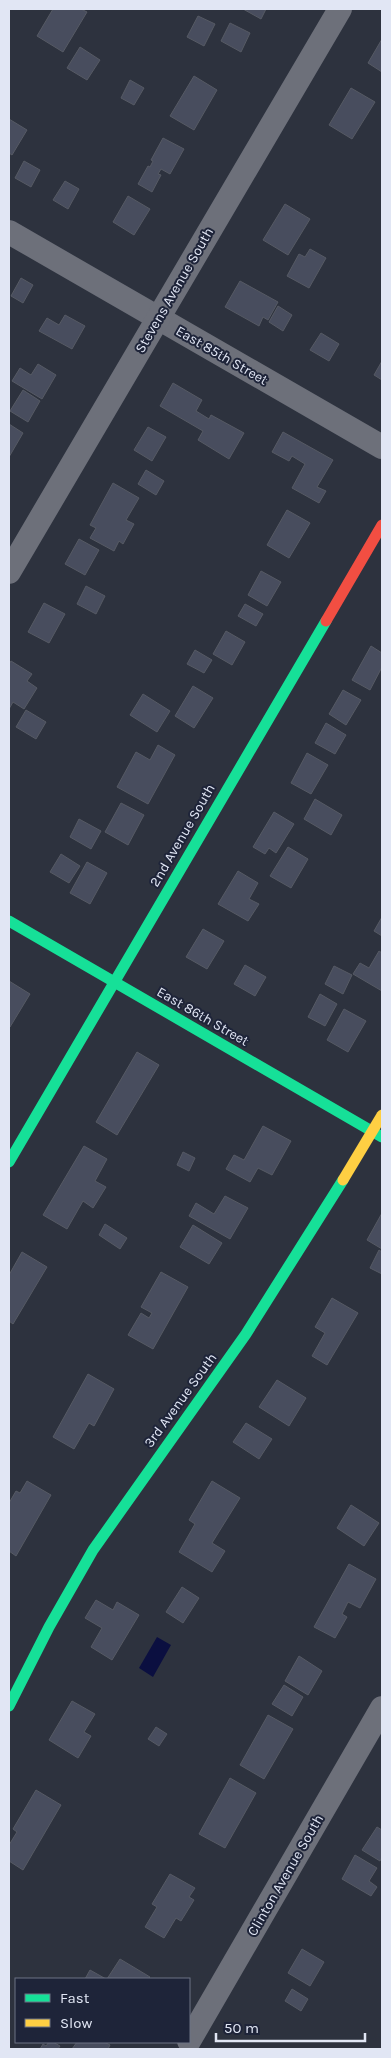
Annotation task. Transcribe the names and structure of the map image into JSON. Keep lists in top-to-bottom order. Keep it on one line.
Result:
{"streets":{"street":["Stevens Avenue South","East 85th Street","2nd Avenue South","East 86th Street","3rd Avenue South","Clinton Avenue South"]},"crossings":[["Stevens Avenue South","East 85th Street"],["2nd Avenue South","East 86th Street"],["East 86th Street","3rd Avenue South"]],"legend":["Fast","Slow"],"scale_bar":"50 m"}
